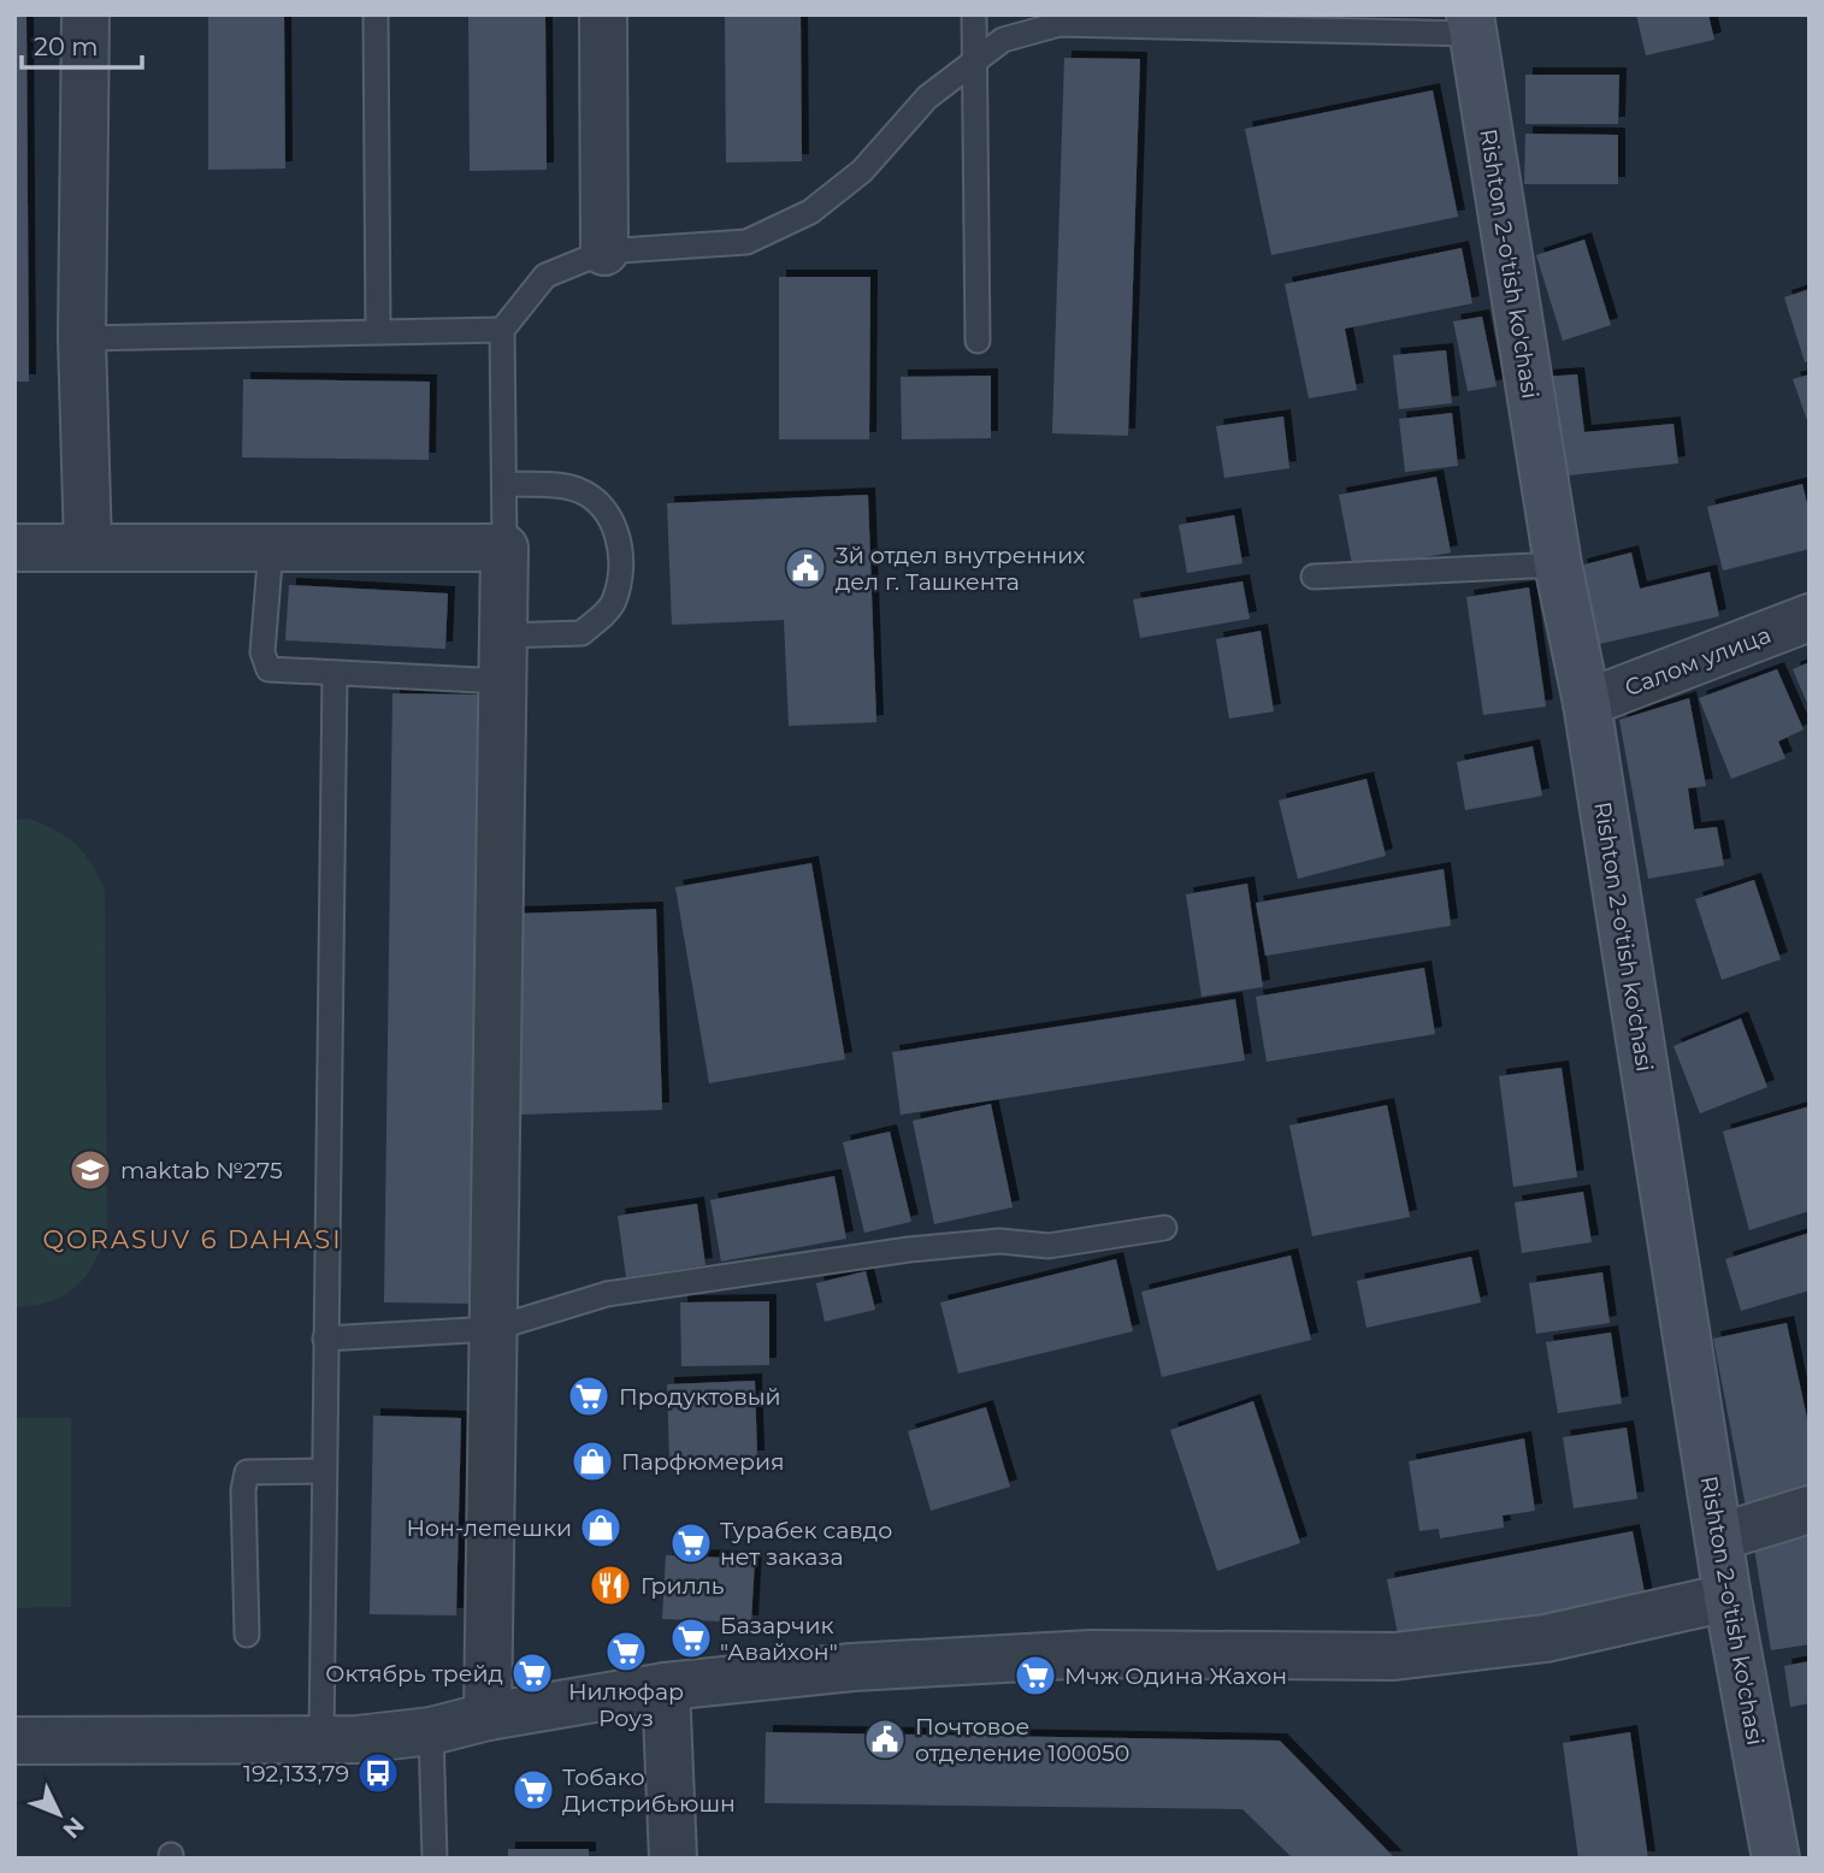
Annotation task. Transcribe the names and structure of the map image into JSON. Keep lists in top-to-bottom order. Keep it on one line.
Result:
{"streets":{"street":["Rishton 2-o'tish ko'chasi","Салом улица"]},"crossings":[["Rishton 2-o'tish ko'chasi","Салом улица"]],"districts":["QORASUV 6 DAHASI"],"places":{"public building":["3й отдел внутренних дел г. Ташкента","Почтовое отделение 100050"],"school or university":["maktab №275"],"supermarket":["Продуктовый","Турабек савдо нет заказа","Базарчик \"Авайхон\"","Нилюфар Роуз","Октябрь трейд","Мчж Одина Жахон","Тобако Дистрибьюшн"],"shop":["Парфюмерия","Нон-лепешки"],"restaurant":["Грилль"],"bus stop":["192,133,79"]},"scale_bar":"20 m","north":"bottom right"}
